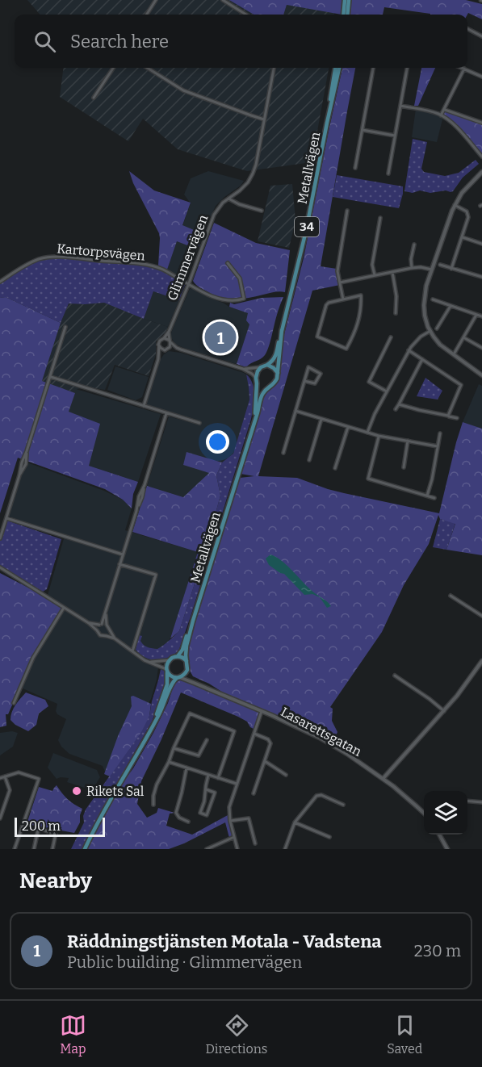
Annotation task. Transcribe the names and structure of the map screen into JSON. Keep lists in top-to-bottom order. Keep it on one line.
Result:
{"streets":{"main road":["Metallvägen","34"],"street":["Kartorpsvägen","Glimmervägen","Lasarettsgatan"]},"crossings":[["Metallvägen","34"],["Metallvägen","Lasarettsgatan"],["34","Lasarettsgatan"],["Kartorpsvägen","Glimmervägen"]],"places":["Rikets Sal"],"scale_bar":"200 m","page":{"search":"Search here","pins":"1","scale":"200 m","heading":"Nearby","list":[{"mark":"1","name":"Räddningstjänsten Motala - Vadstena","note":"Public building · Glimmervägen","value":"230 m"}],"nav":["Map","Directions","Saved"]}}
